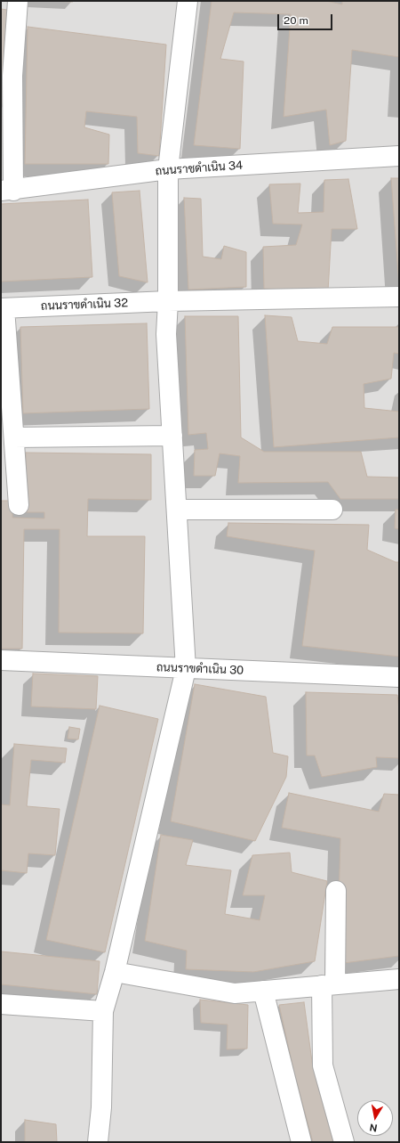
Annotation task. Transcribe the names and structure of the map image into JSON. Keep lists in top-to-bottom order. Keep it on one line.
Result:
{"streets":{"street":["ถนนราชดำเนิน 34","ถนนราขดำเนิน 32","ถนนราขดำเนิน 30"]},"scale_bar":"20 m","north":"bottom"}
